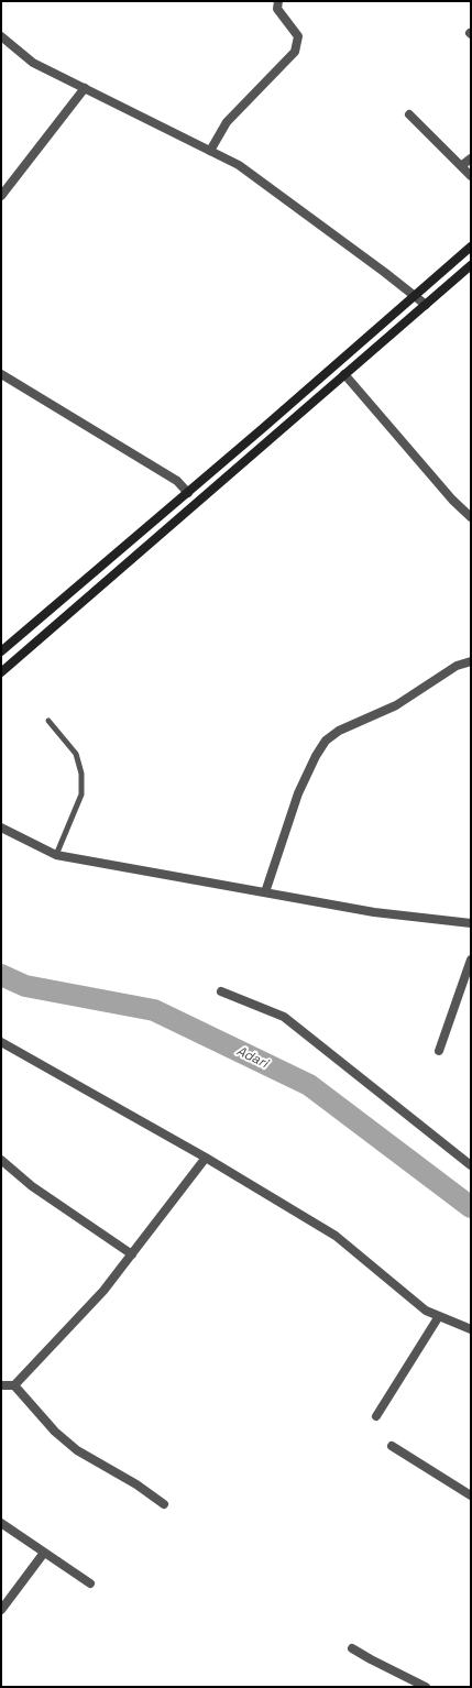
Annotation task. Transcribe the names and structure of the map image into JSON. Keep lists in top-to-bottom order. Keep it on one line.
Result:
{"water":["Adari"]}
